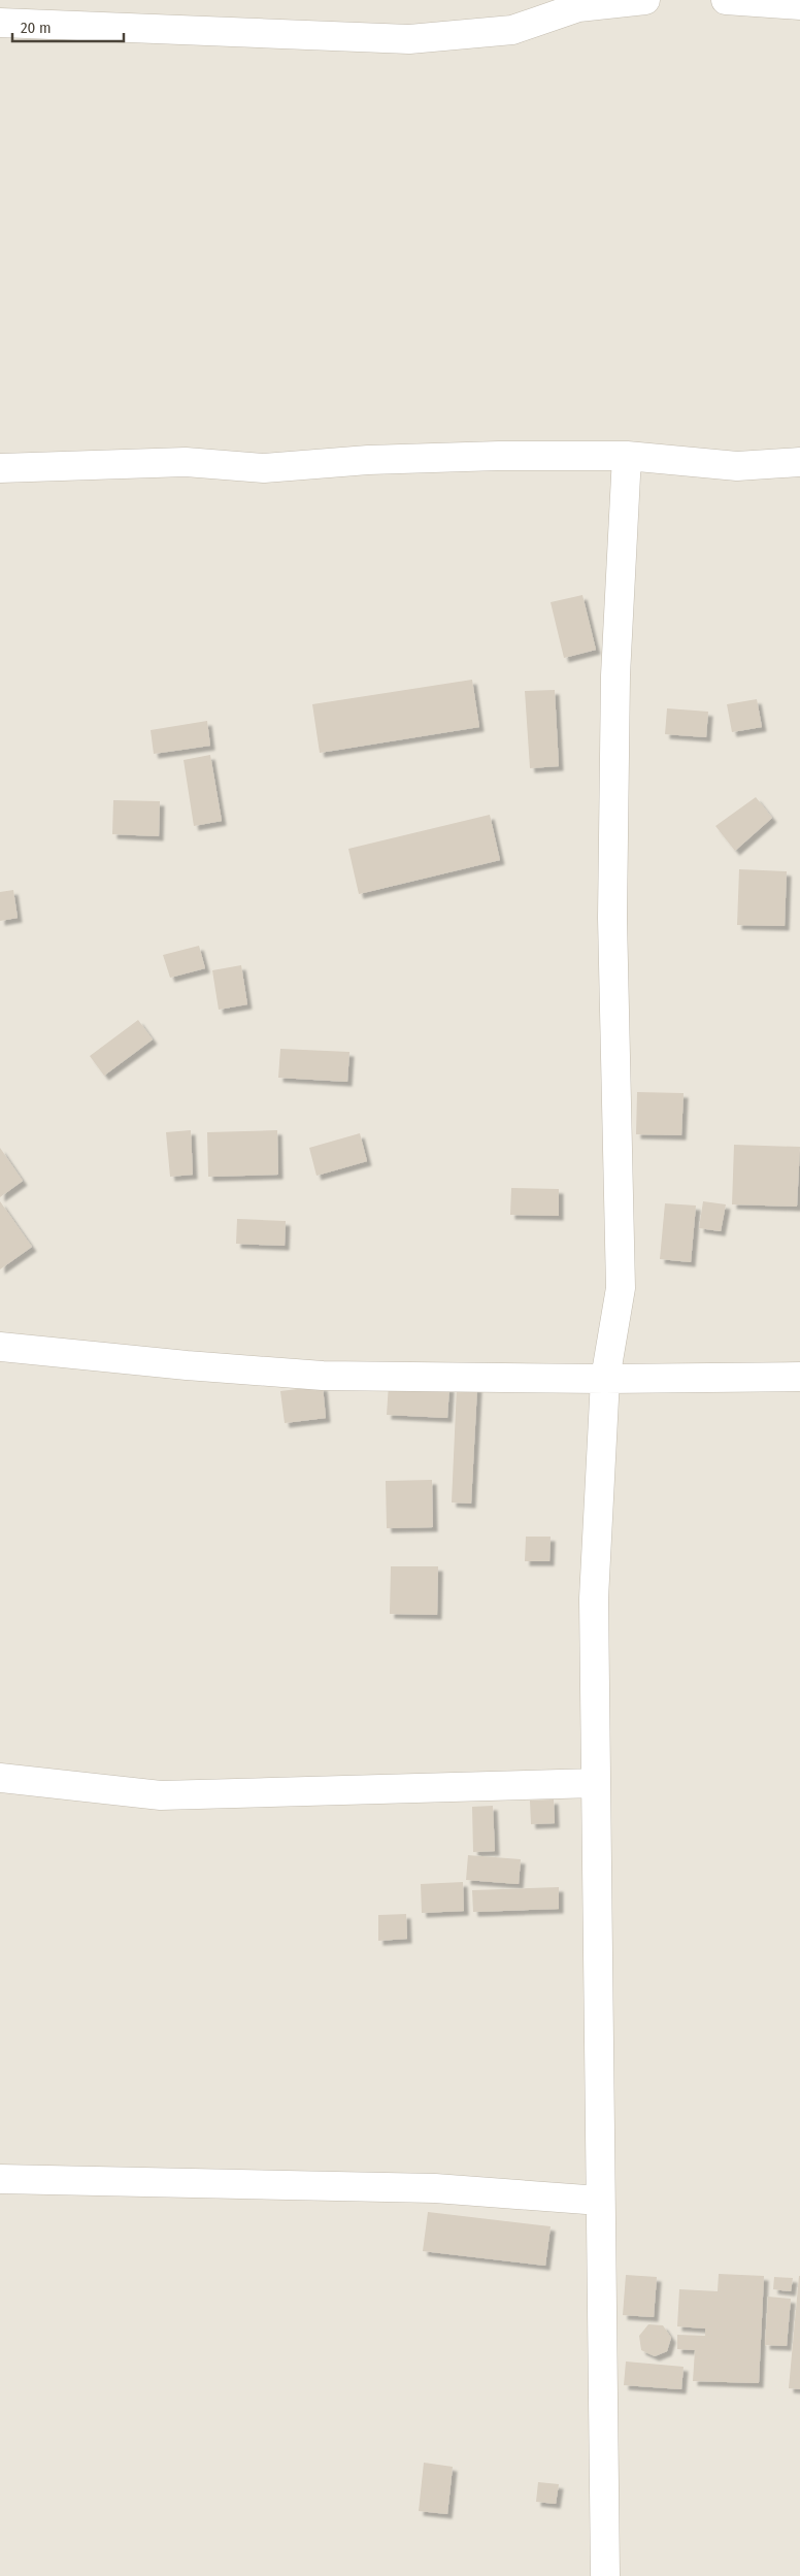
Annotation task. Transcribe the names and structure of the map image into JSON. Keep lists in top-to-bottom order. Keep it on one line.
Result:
{"scale_bar":"20 m"}
